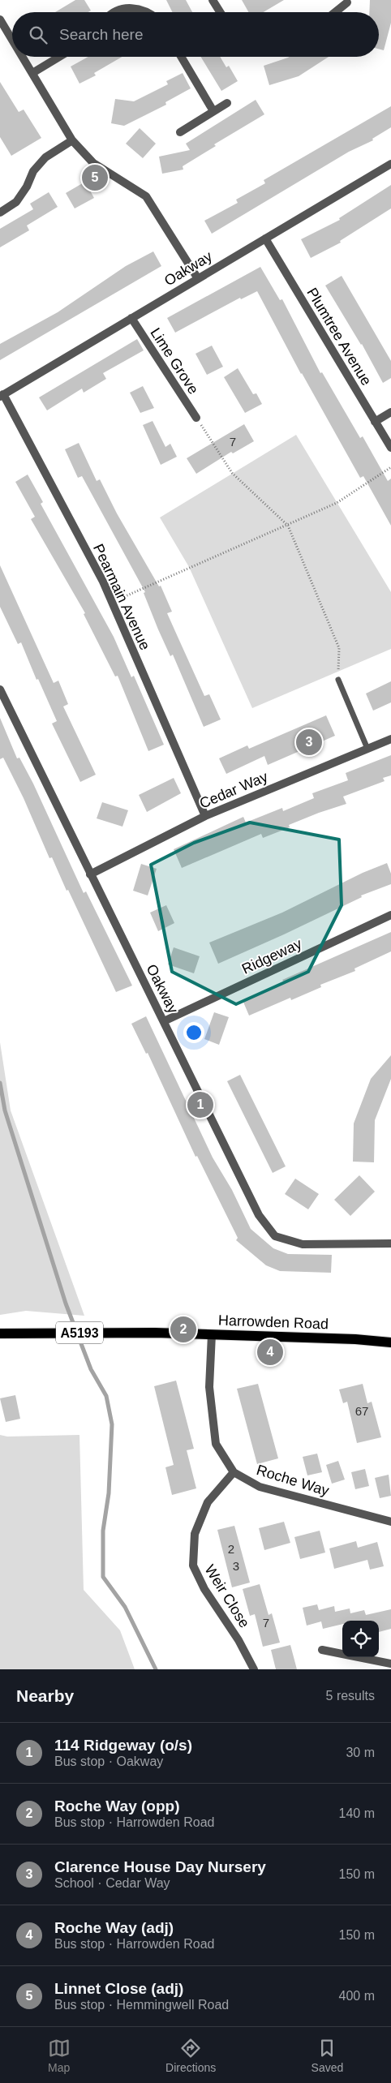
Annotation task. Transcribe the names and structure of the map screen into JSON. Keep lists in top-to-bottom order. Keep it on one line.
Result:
{"streets":{"main road":["Harrowden Road","A5193"],"street":["Oakway","Plumtree Avenue","Lime Grove","Pearmain Avenue","Cedar Way","Ridgeway","Roche Way","Weir Close"]},"crossings":[["Oakway","Plumtree Avenue"],["Oakway","Lime Grove"],["Oakway","Pearmain Avenue"],["Oakway","Cedar Way"],["Oakway","Ridgeway"],["Pearmain Avenue","Cedar Way"],["Harrowden Road","Roche Way"],["Roche Way","Weir Close"]],"house_numbers":["7","67","2","3","7"],"page":{"search":"Search here","pins":["5","3","1","2","4"],"heading":["Nearby","5 results"],"list":[{"mark":"1","name":"114 Ridgeway (o/s)","note":"Bus stop · Oakway","value":"30 m"},{"mark":"2","name":"Roche Way (opp)","note":"Bus stop · Harrowden Road","value":"140 m"},{"mark":"3","name":"Clarence House Day Nursery","note":"School · Cedar Way","value":"150 m"},{"mark":"4","name":"Roche Way (adj)","note":"Bus stop · Harrowden Road","value":"150 m"},{"mark":"5","name":"Linnet Close (adj)","note":"Bus stop · Hemmingwell Road","value":"400 m"}],"nav":["Map","Directions","Saved"]}}
